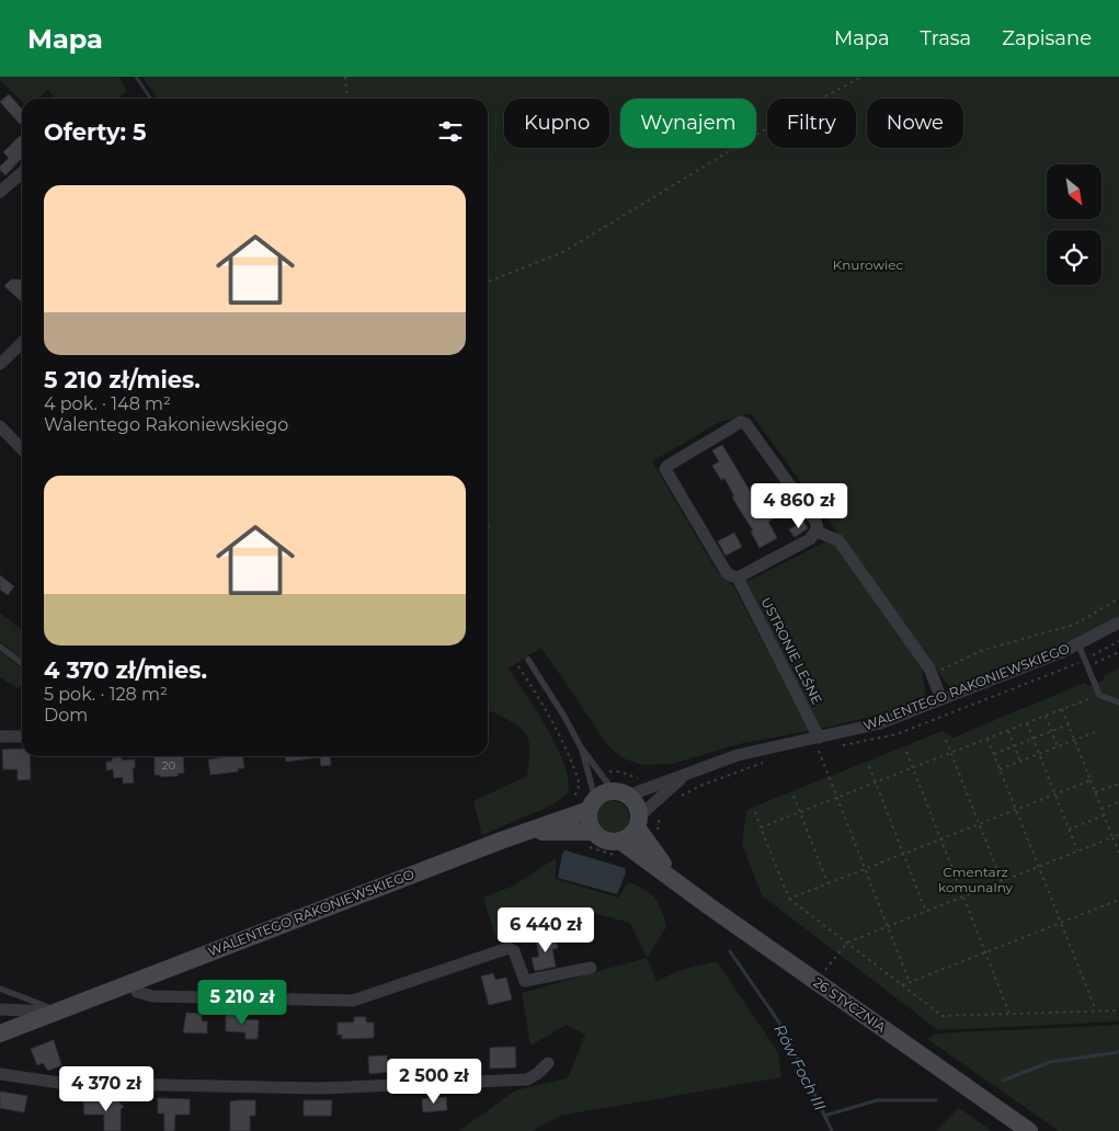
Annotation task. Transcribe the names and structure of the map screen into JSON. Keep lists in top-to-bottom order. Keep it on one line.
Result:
{"streets":{"street":["USTRONIE LEŚNE","WALENTEGO RAKONIEWSKIEGO","26 STYCZNIA"]},"crossings":[["USTRONIE LEŚNE","WALENTEGO RAKONIEWSKIEGO"],["WALENTEGO RAKONIEWSKIEGO","26 STYCZNIA"]],"water":["Rów Foch III"],"parks":["Knurowiec","Cmentarz komunalny"],"house_numbers":["20"],"north":"bottom right","page":{"header":"Mapa","nav":["Mapa","Trasa","Zapisane"],"chip":["Kupno","Wynajem","Filtry","Nowe"],"heading":"Oferty: 5","list":[{"name":"5 210 zł/mies.","note":"4 pok. · 148 m² · Walentego Rakoniewskiego"},{"name":"4 370 zł/mies.","note":"5 pok. · 128 m² · Dom"}],"price":["4 860 zł","6 440 zł","5 210 zł","2 500 zł","4 370 zł"]}}
